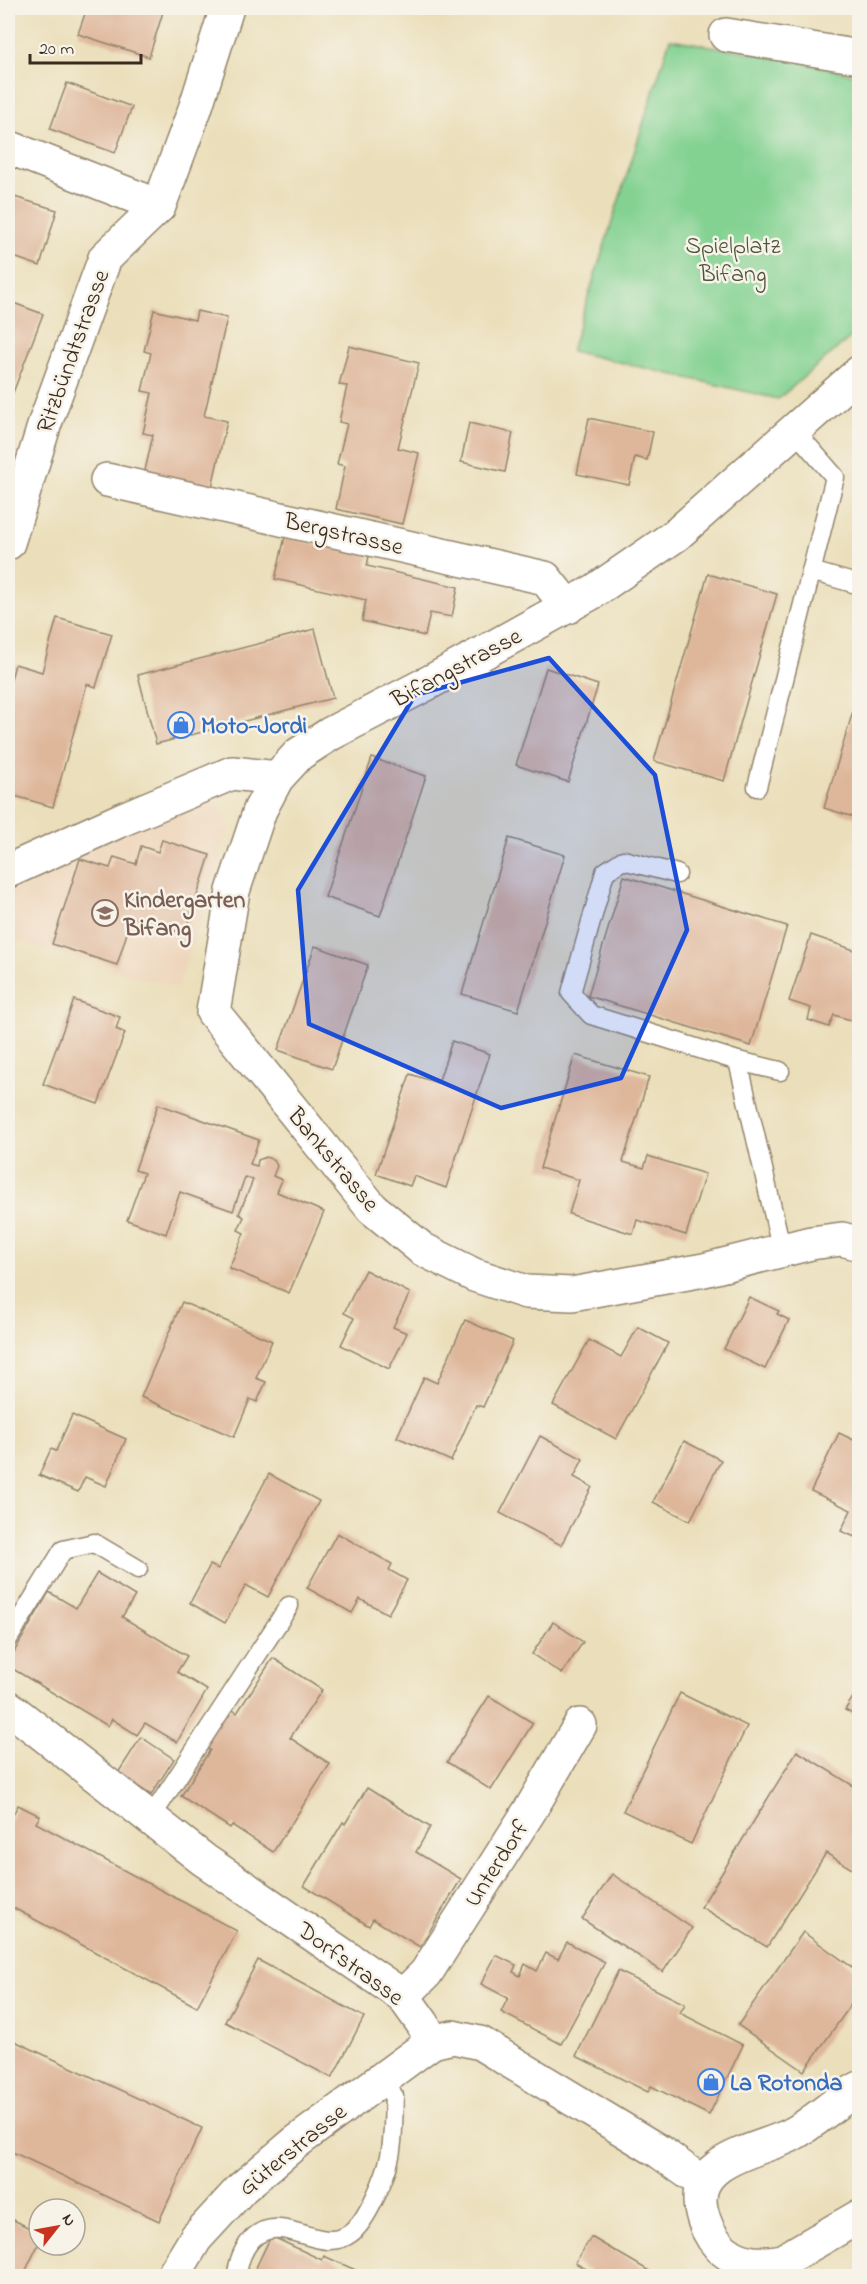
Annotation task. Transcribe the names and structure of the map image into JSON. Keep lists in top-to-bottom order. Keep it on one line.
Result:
{"streets":{"street":["Ritzbündtstrasse","Bergstrasse","Bifangstrasse","Bankstrasse","Unterdorf","Dorfstrasse","Güterstrasse"]},"crossings":[["Bergstrasse","Bifangstrasse"],["Bifangstrasse","Bankstrasse"],["Unterdorf","Dorfstrasse"],["Dorfstrasse","Güterstrasse"]],"parks":["Spielplatz Bifang"],"places":{"shop":["Moto-Jordi","La Rotonda"],"school or university":["Kindergarten Bifang"]},"scale_bar":"20 m","north":"top right"}
